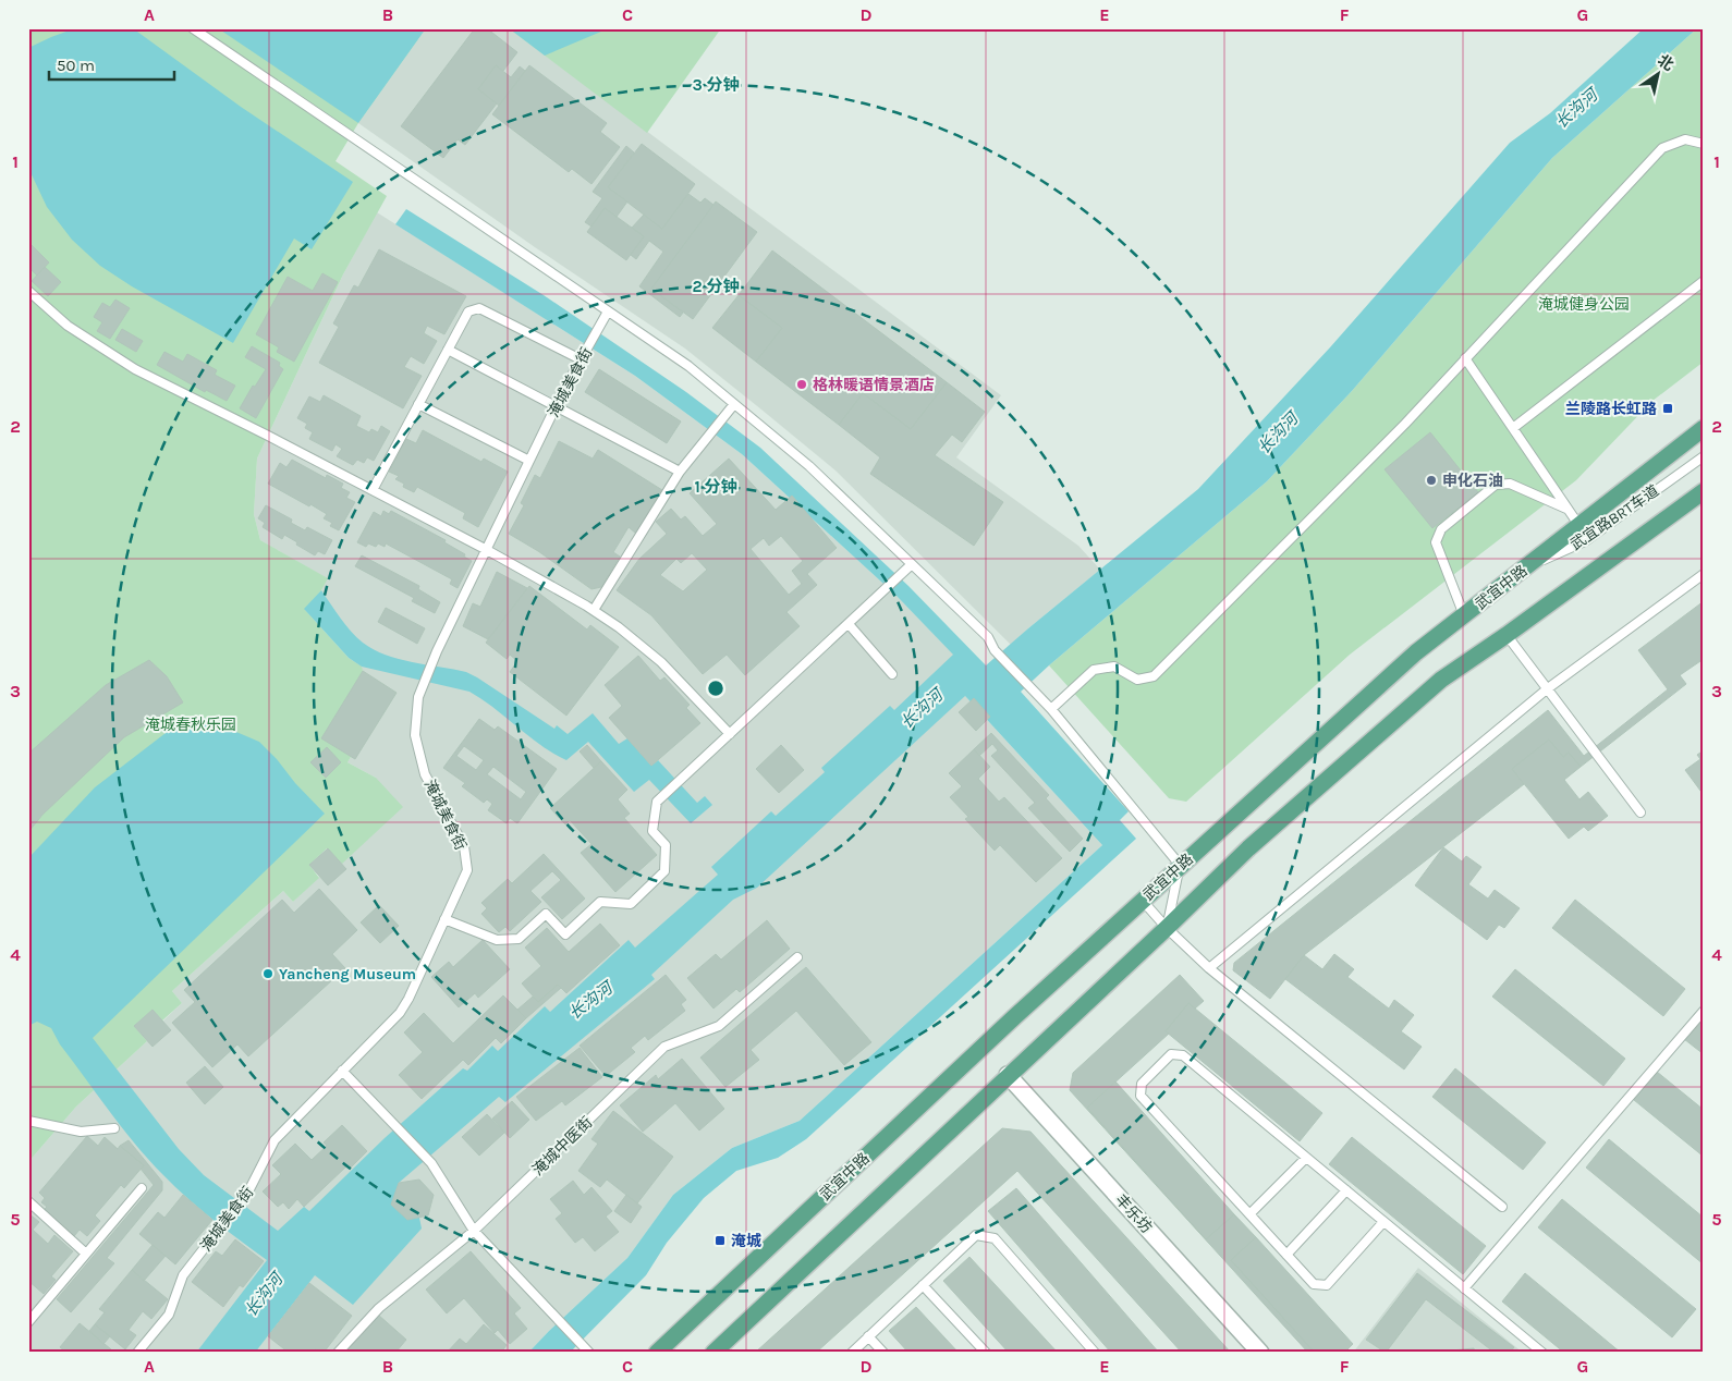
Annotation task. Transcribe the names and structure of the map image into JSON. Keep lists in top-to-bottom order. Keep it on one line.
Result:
{"streets":{"main road":["武宜中路"],"street":["丰乐坊"],"lane":["淹城美食街","武宜路BRT车道","淹城中医街"]},"crossings":[["武宜路BRT车道","武宜中路"]],"water":["长沟河"],"parks":["淹城健身公园","淹城春秋乐园"],"places":{"other":["格林暖语情景酒店","申化石油","Yancheng Museum"],"transit":["兰陵路长虹路","淹城"]},"scale_bar":"50 m","north":"top right","grid":{"columns":["A","B","C","D","E","F","G"],"rows":["1","2","3","4","5"]},"rings":["3 分钟","2 分钟","1 分钟"]}
